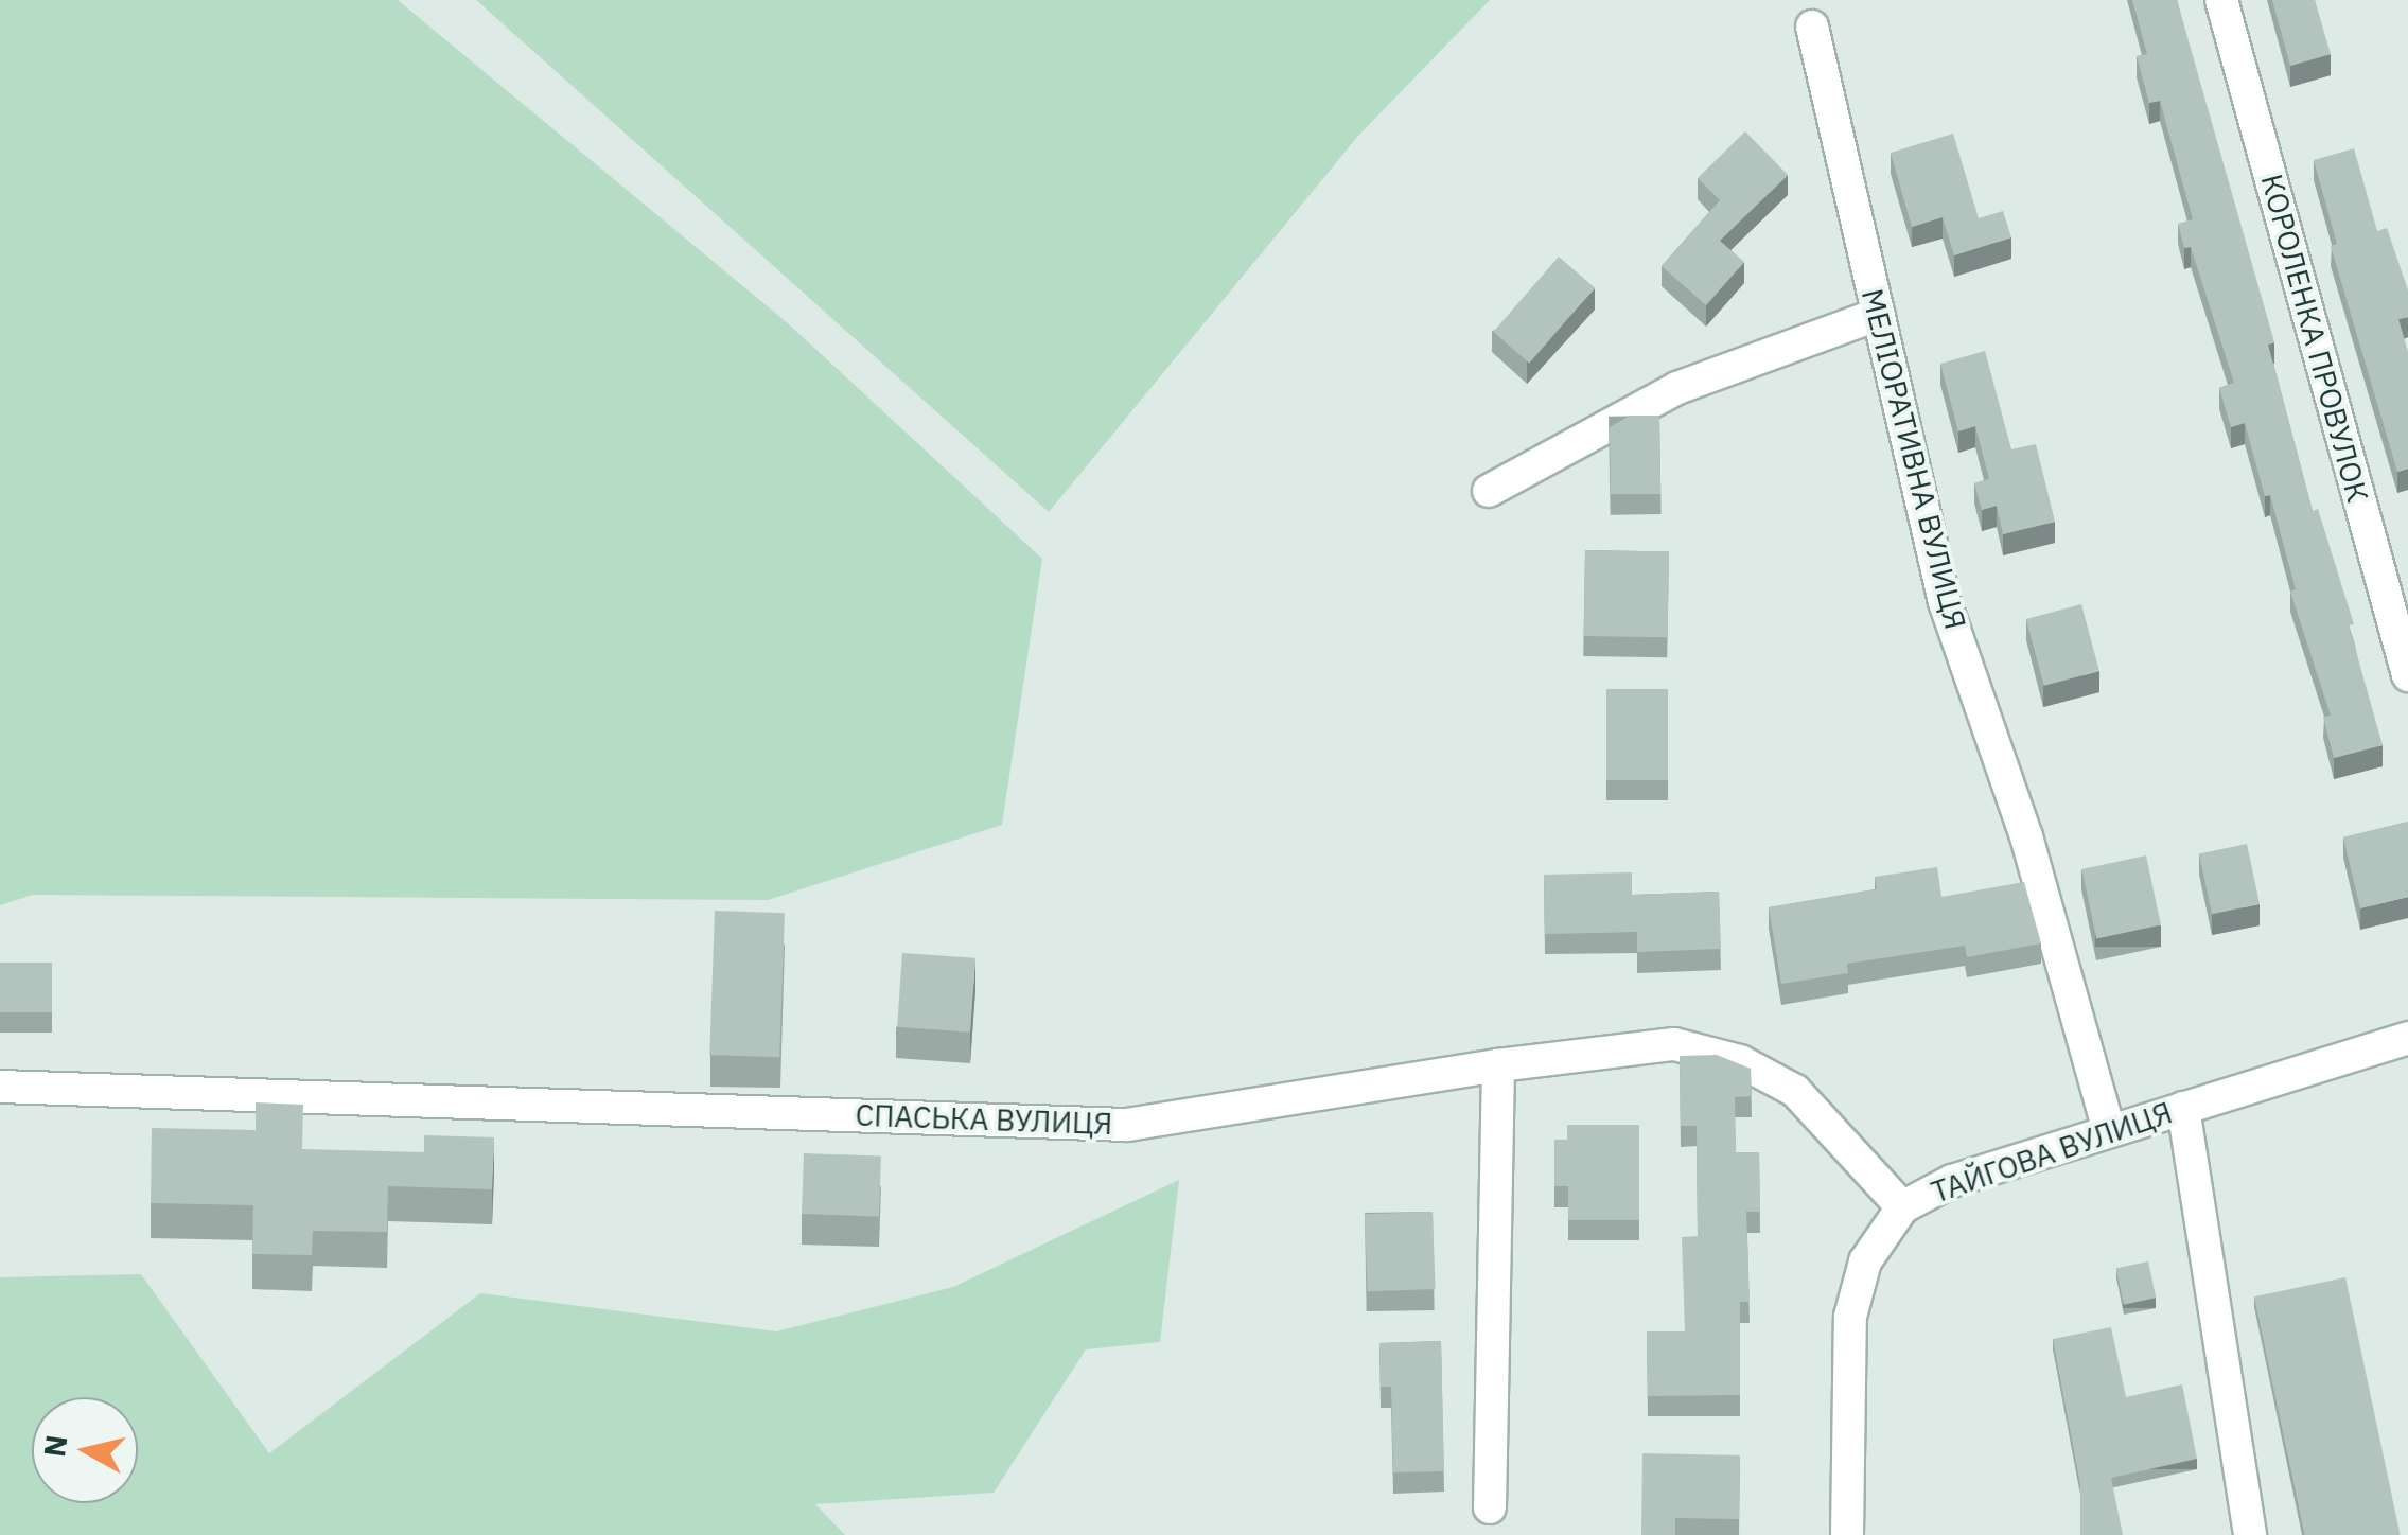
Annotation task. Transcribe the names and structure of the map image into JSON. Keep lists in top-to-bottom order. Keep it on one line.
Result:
{"streets":{"street":["КОРОЛЕНКА ПРОВУЛОК","МЕЛІОРАТИВНА ВУЛИЦЯ","СПАСЬКА ВУЛИЦЯ","ТАЙГОВА ВУЛИЦЯ"]},"crossings":[["МЕЛІОРАТИВНА ВУЛИЦЯ","ТАЙГОВА ВУЛИЦЯ"],["СПАСЬКА ВУЛИЦЯ","ТАЙГОВА ВУЛИЦЯ"]],"north":"left"}
